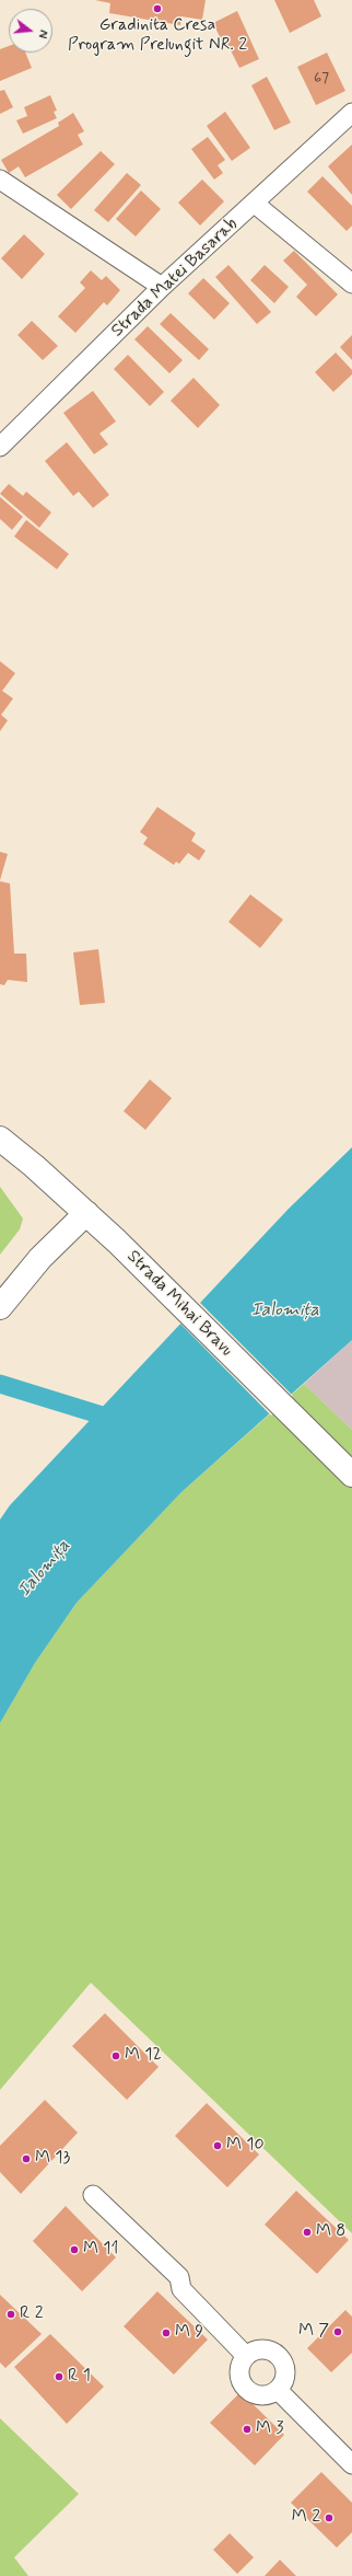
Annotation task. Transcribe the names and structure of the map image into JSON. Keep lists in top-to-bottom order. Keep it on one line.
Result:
{"streets":{"main road":["Strada Mihai Bravu"],"street":["Strada Matei Basarab"]},"water":["Ialomița"],"places":["Gradinita Cresa Program Prelungit NR. 2","M 12","M 10","M 13","M 8","M 11","R 2","M 7","M 9","R 1","M 3","M 2"],"house_numbers":["67"],"north":"right"}
